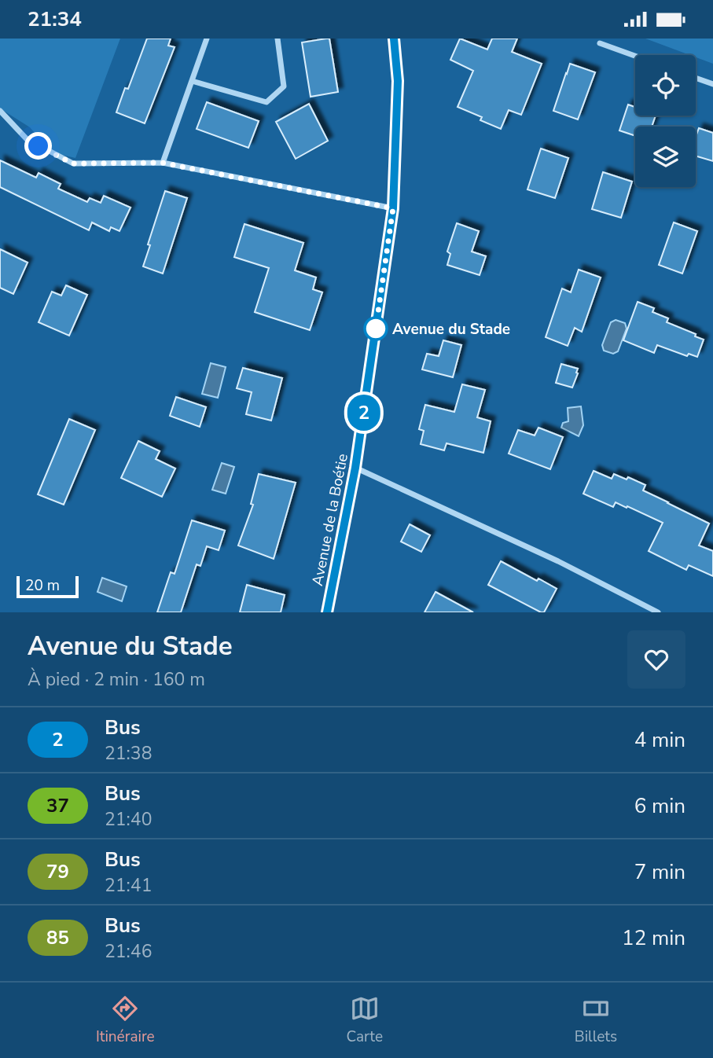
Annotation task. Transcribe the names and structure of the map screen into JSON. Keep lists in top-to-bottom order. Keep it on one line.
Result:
{"streets":{"main road":["Avenue de la Boétie"]},"places":["Avenue du Stade"],"lines":["bus line 2"],"scale_bar":"20 m","page":{"status":"21:34","on_map":"2","scale":"20 m","heading":["Avenue du Stade","À pied · 2 min · 160 m"],"list":[{"mark":"2","name":"Bus","note":"21:38","value":"4 min"},{"mark":"37","name":"Bus","note":"21:40","value":"6 min"},{"mark":"79","name":"Bus","note":"21:41","value":"7 min"},{"mark":"85","name":"Bus","note":"21:46","value":"12 min"}],"tabs":["Itinéraire","Carte","Billets"]}}
